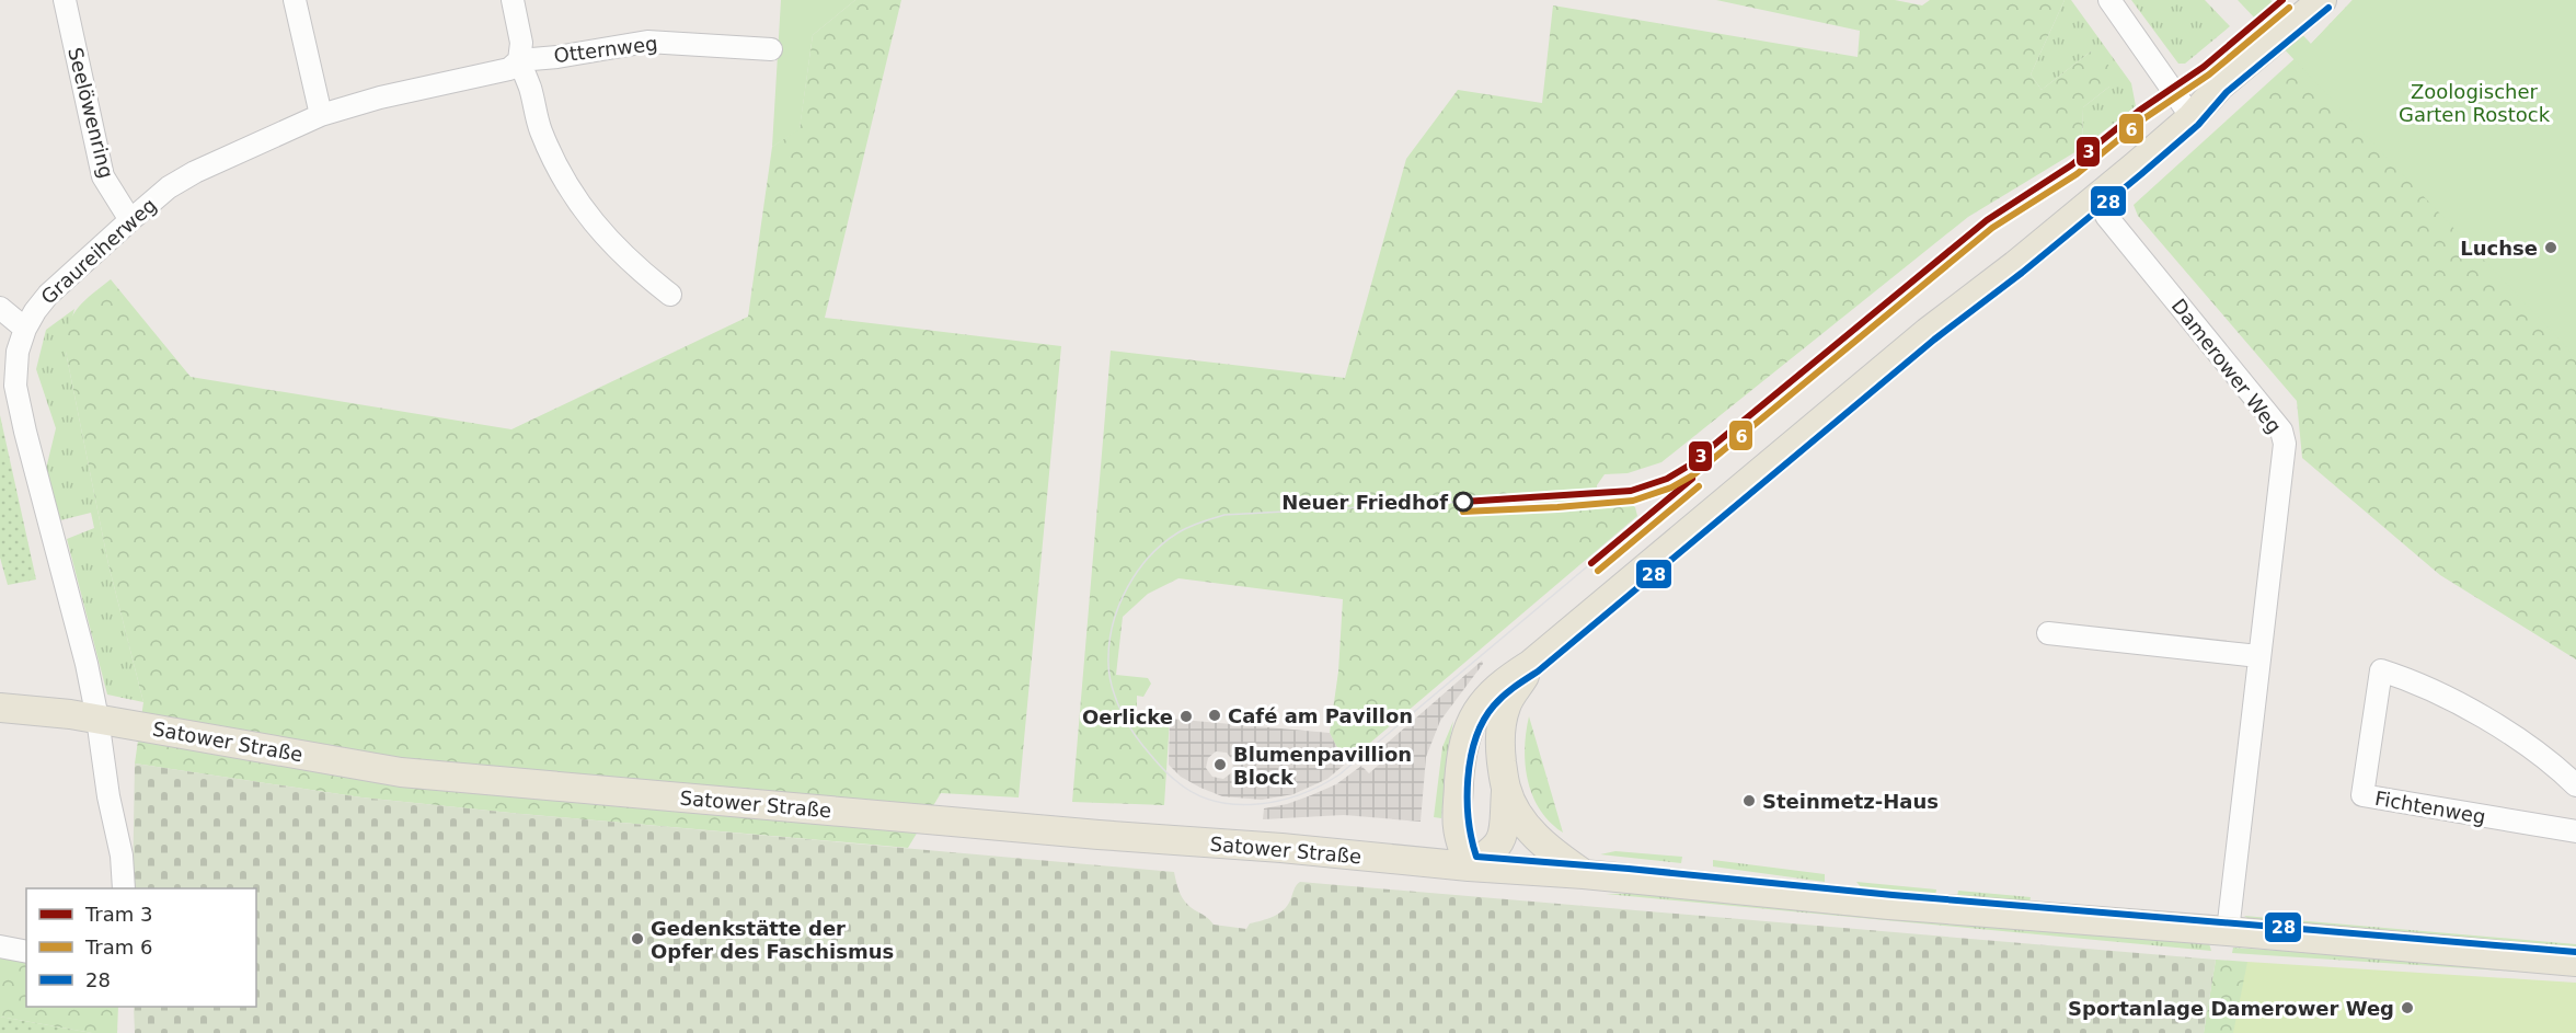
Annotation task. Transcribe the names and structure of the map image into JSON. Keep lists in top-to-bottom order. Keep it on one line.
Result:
{"streets":{"main road":["Satower Straße"],"street":["Otternweg","Seelöwenring","Graureiherweg","Damerower Weg","Fichtenweg"]},"crossings":[["Otternweg","Graureiherweg"],["Seelöwenring","Graureiherweg"],["Graureiherweg","Satower Straße"],["Damerower Weg","Satower Straße"]],"parks":["Zoologischer Garten Rostock"],"places":["Luchse","Neuer Friedhof","Café am Pavillon","Oerlicke","Blumenpavillion Block","Steinmetz-Haus","Gedenkstätte der Opfer des Faschismus","Sportanlage Damerower Weg"],"lines":["tram line 3","tram line 6","transit line 28"],"legend":["Tram 3","Tram 6","28"]}
